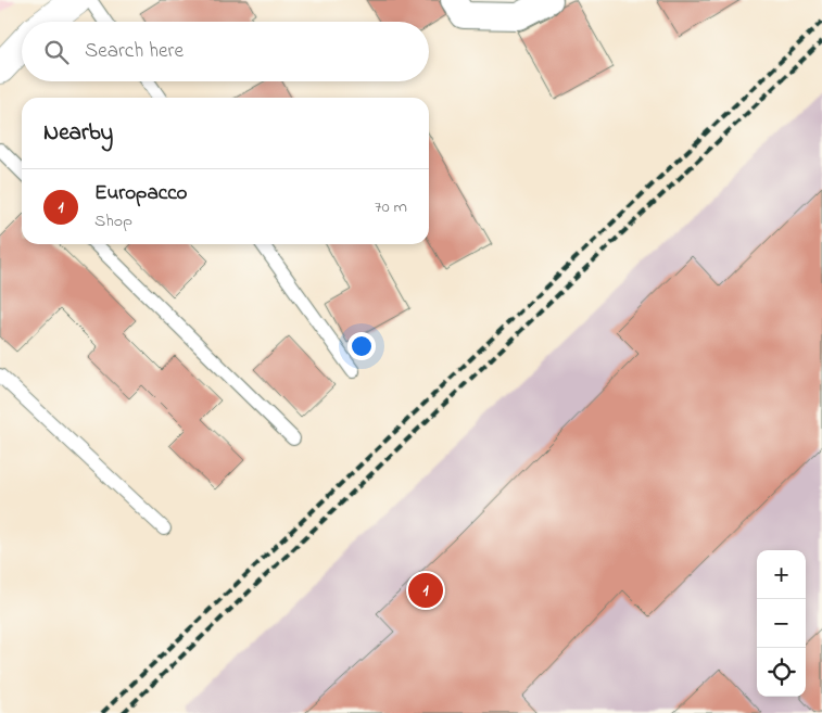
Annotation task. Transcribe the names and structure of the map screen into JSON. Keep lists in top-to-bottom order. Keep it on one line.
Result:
{"page":{"search":"Search here","heading":"Nearby","list":[{"mark":"1","name":"Europacco","note":"Shop","value":"70 m"}],"map_buttons":["+","−"],"pins":"1"}}
